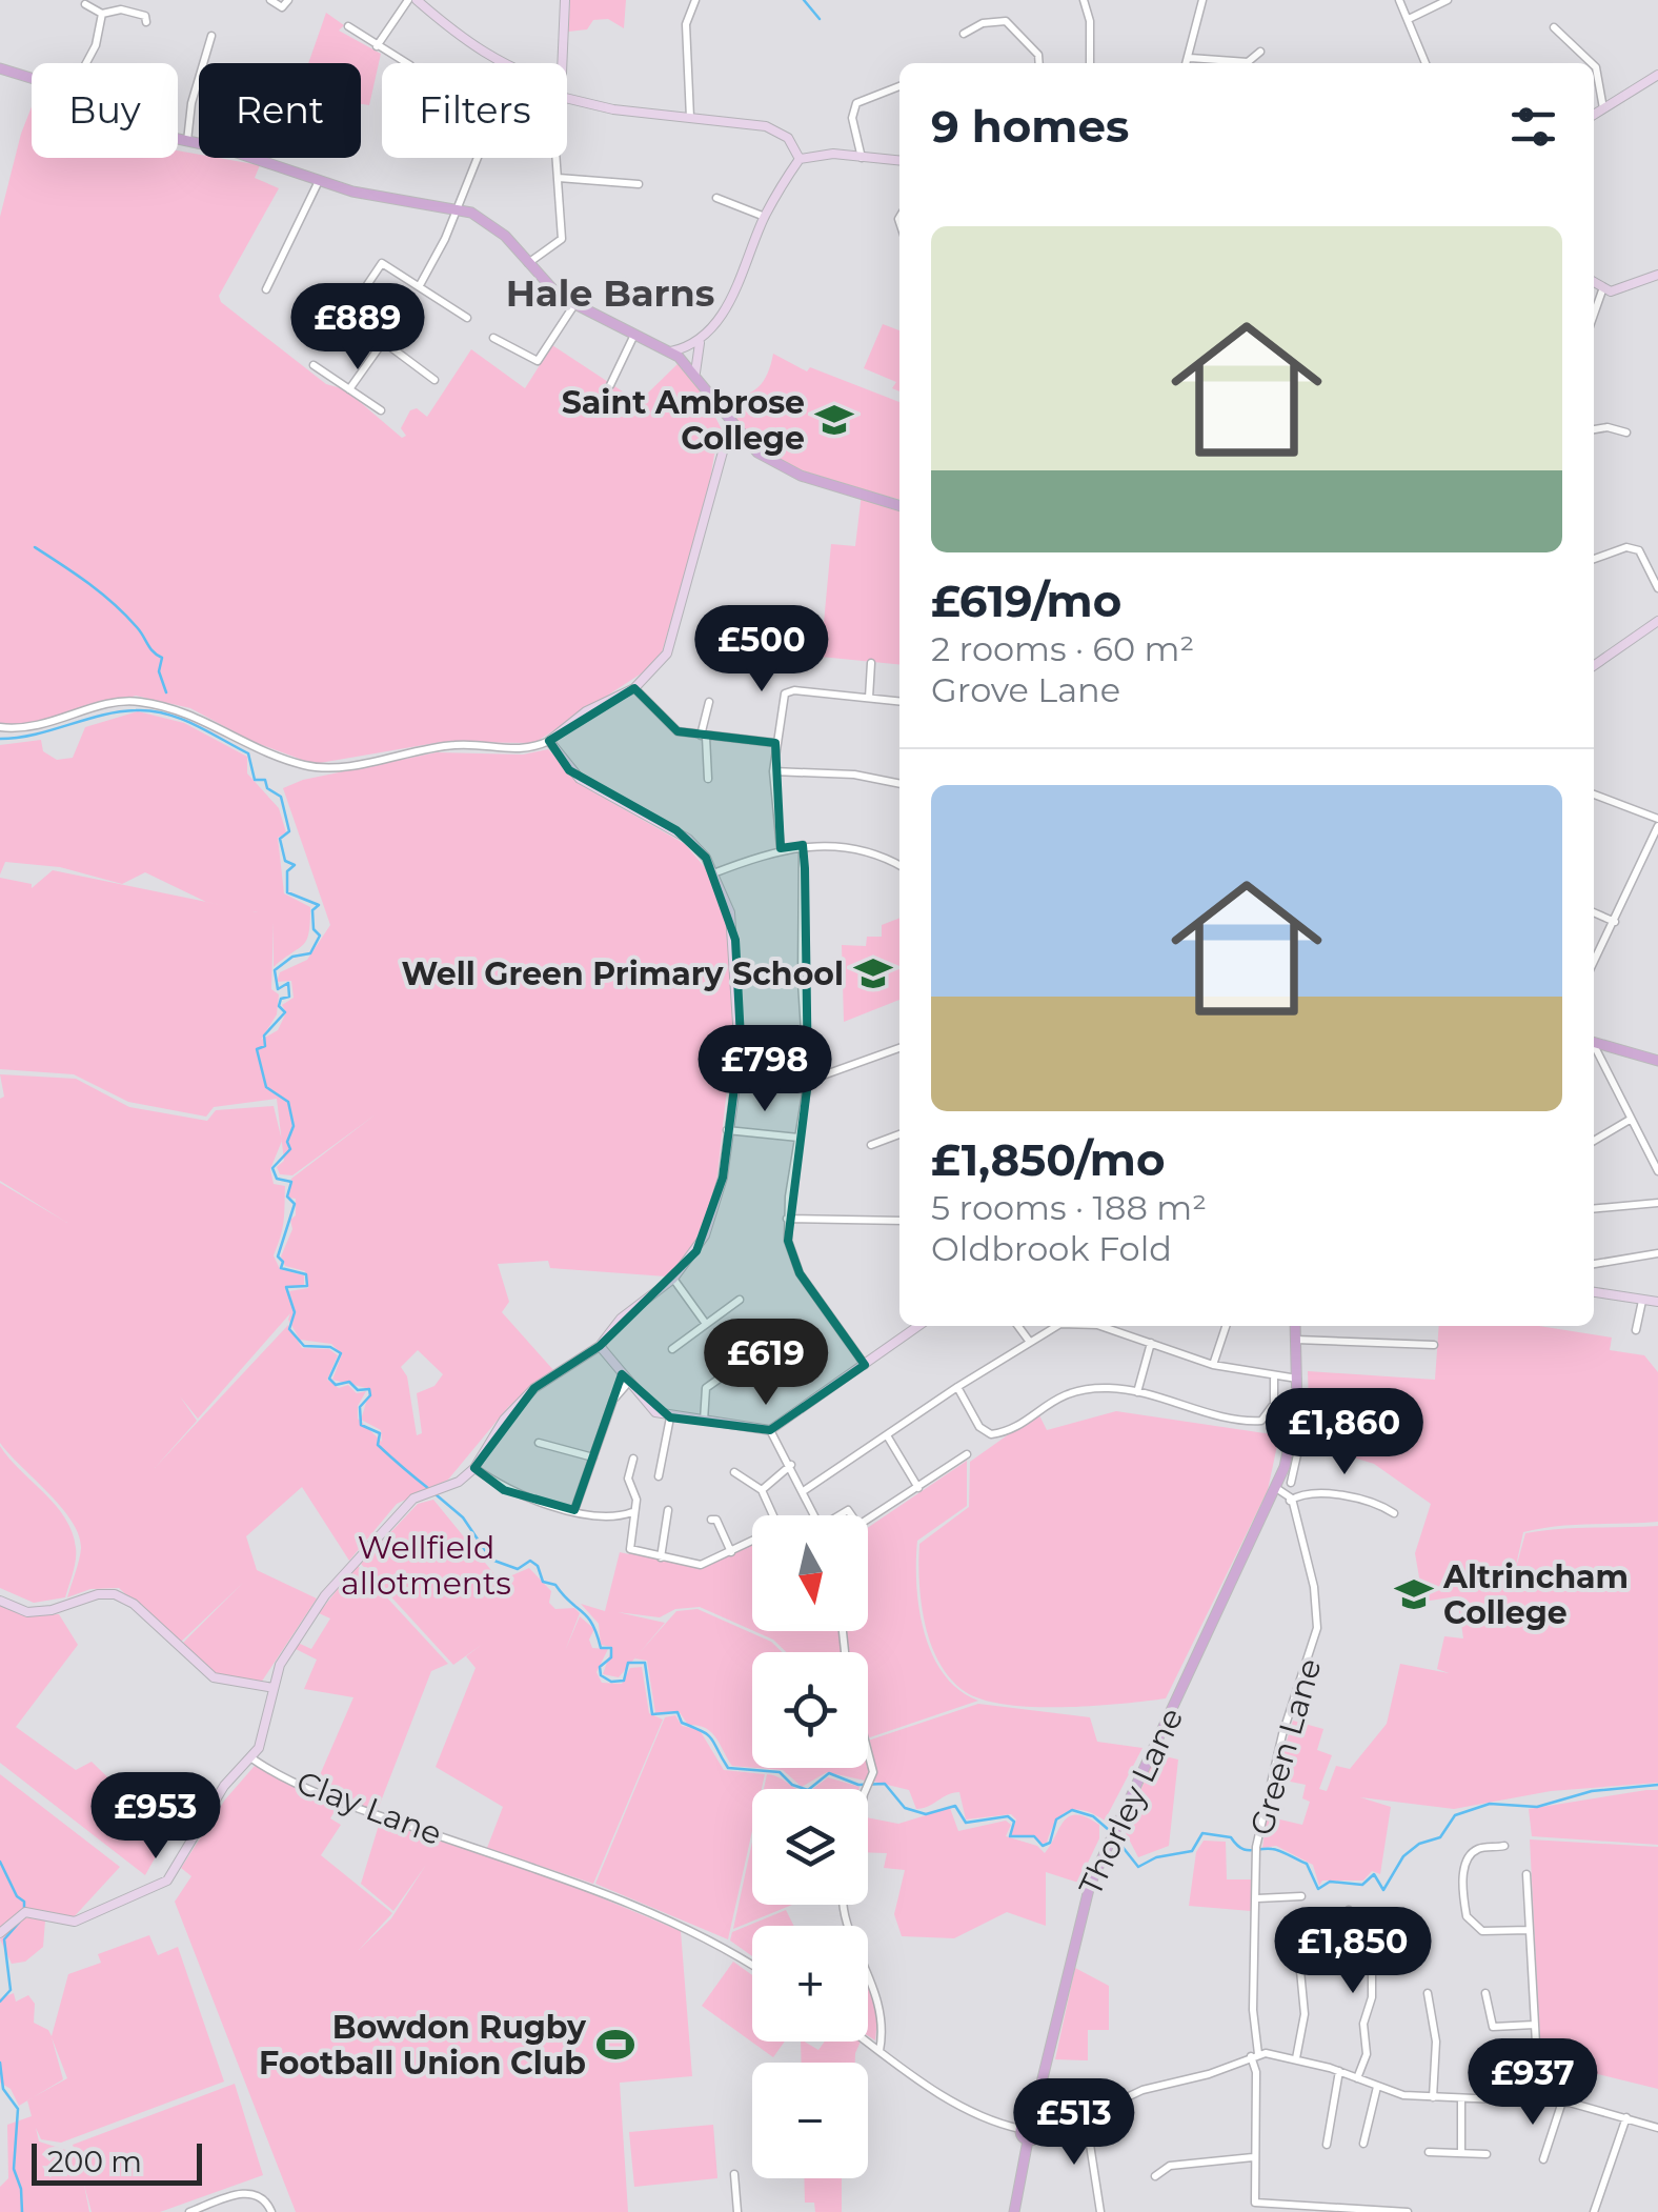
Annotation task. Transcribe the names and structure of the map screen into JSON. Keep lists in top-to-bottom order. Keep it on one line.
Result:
{"streets":{"main road":["Thorley Lane"],"street":["Green Lane","Clay Lane"]},"districts":["Hale Barns"],"parks":["Wellfield allotments"],"places":{"school or university":["Saint Ambrose College","Well Green Primary School","Altrincham College"],"sports":["Bowdon Rugby Football Union Club"]},"scale_bar":"200 m","north":"bottom","page":{"chip":["Buy","Rent","Filters"],"heading":"9 homes","list":[{"name":"£619/mo","note":"2 rooms · 60 m² · Grove Lane"},{"name":"£1,850/mo","note":"5 rooms · 188 m² · Oldbrook Fold"}],"price":["£889","£500","£798","£619","£1,860","£953","£1,850","£937","£513"],"map_buttons":["+","−"],"scale":"200 m"}}
